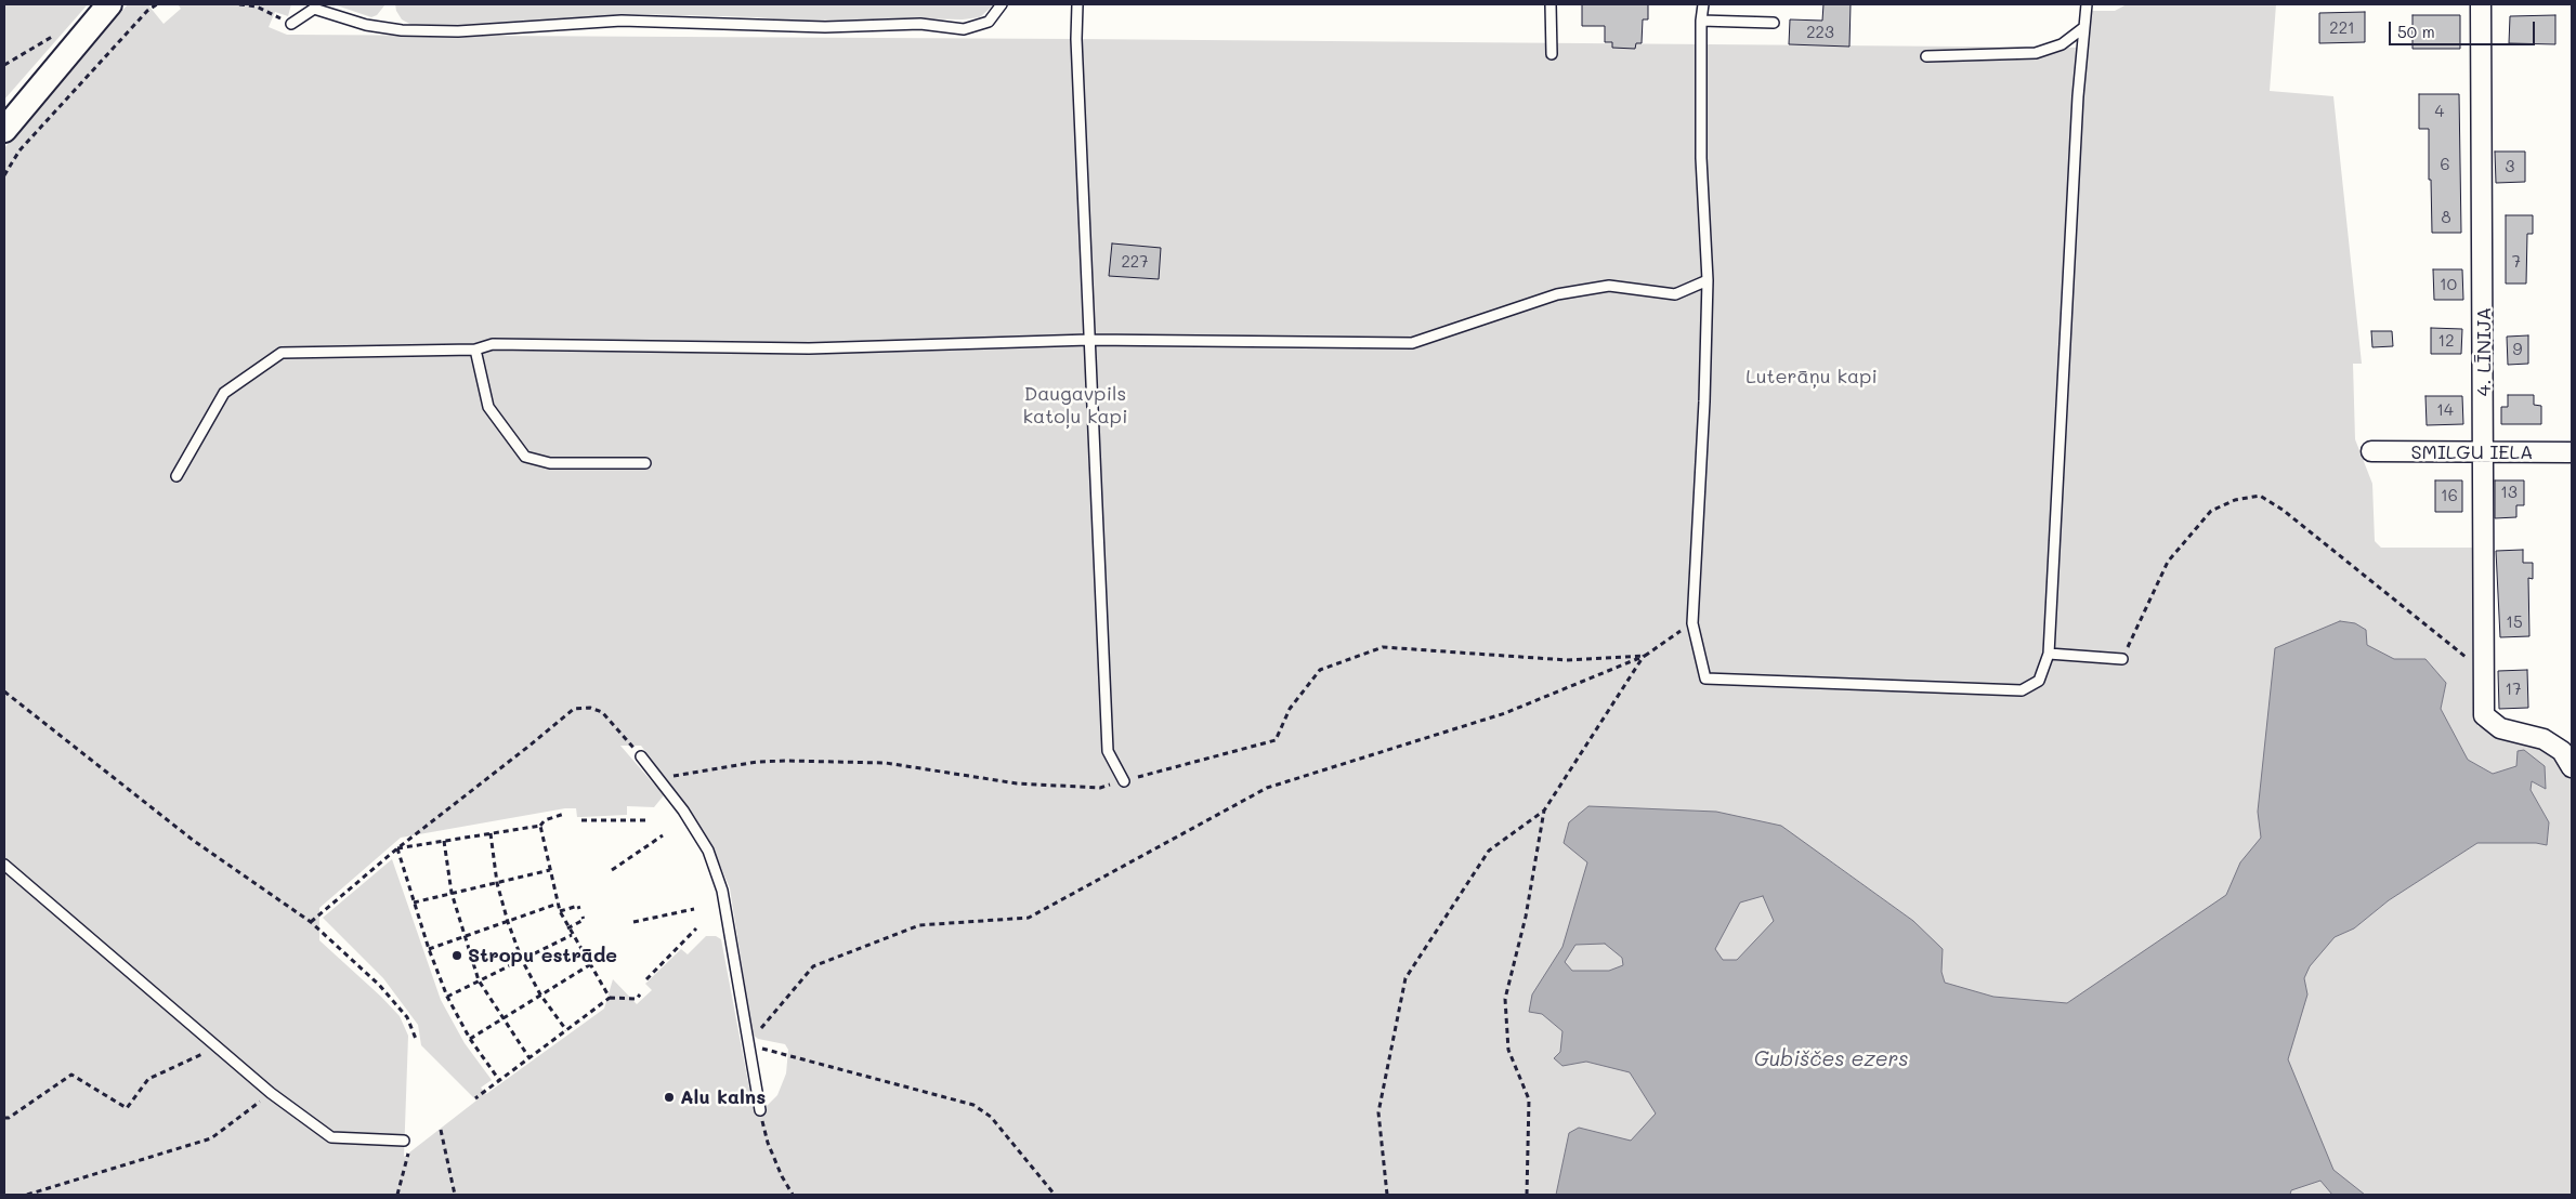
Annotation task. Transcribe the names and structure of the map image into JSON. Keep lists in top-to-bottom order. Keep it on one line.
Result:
{"streets":{"street":["4. LĪNIJA","SMILGU IELA"]},"crossings":[["4. LĪNIJA","SMILGU IELA"]],"water":["Gubiščes ezers"],"parks":["Luterāņu kapi","Daugavpils katoļu kapi"],"places":["Stropu estrāde","Alu kalns"],"house_numbers":["221","223","4","6","3","8","227","7","10","12","9","14","13","16","15","17"],"scale_bar":"50 m"}
